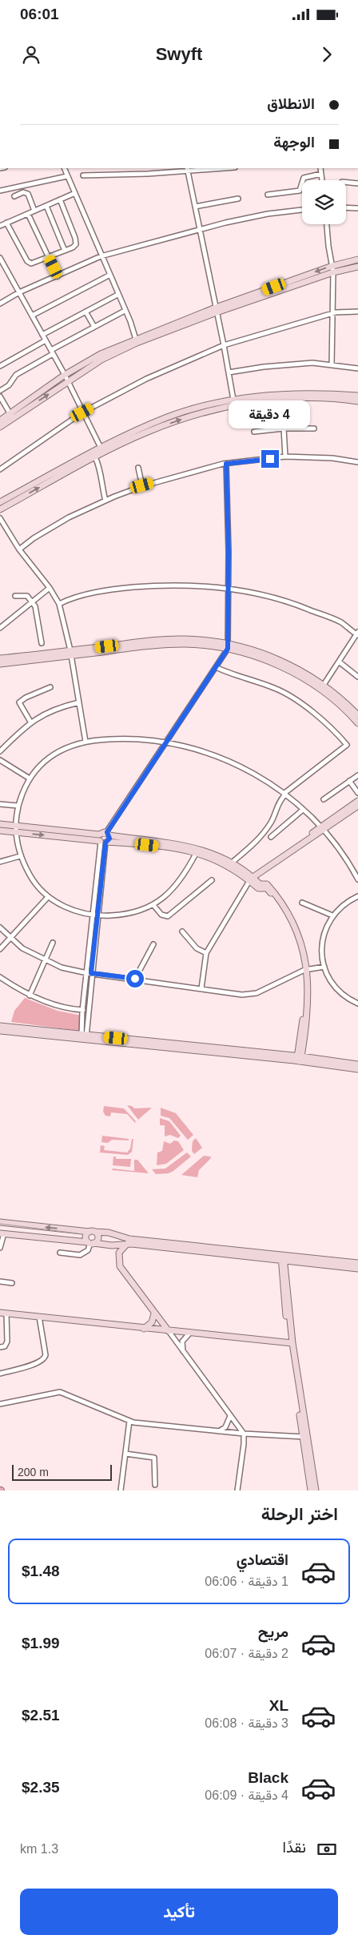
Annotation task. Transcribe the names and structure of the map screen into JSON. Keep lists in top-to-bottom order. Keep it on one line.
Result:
{"scale_bar":"200 m","page":{"status":"06:01","header":"Swyft","banner":["الانطلاق","الوجهة"],"bubble":"4 دقيقة","scale":"200 m","heading":"اختر الرحلة","list":[{"name":"اقتصادي","note":"1 دقيقة · 06:06","value":"$1.48"},{"name":"مريح","note":"2 دقيقة · 06:07","value":"$1.99"},{"name":"XL","note":"3 دقيقة · 06:08","value":"$2.51"},{"name":"Black","note":"4 دقيقة · 06:09","value":"$2.35"}],"pay":["نقدًا","1.3 km"],"buttons":"تأكيد"}}
